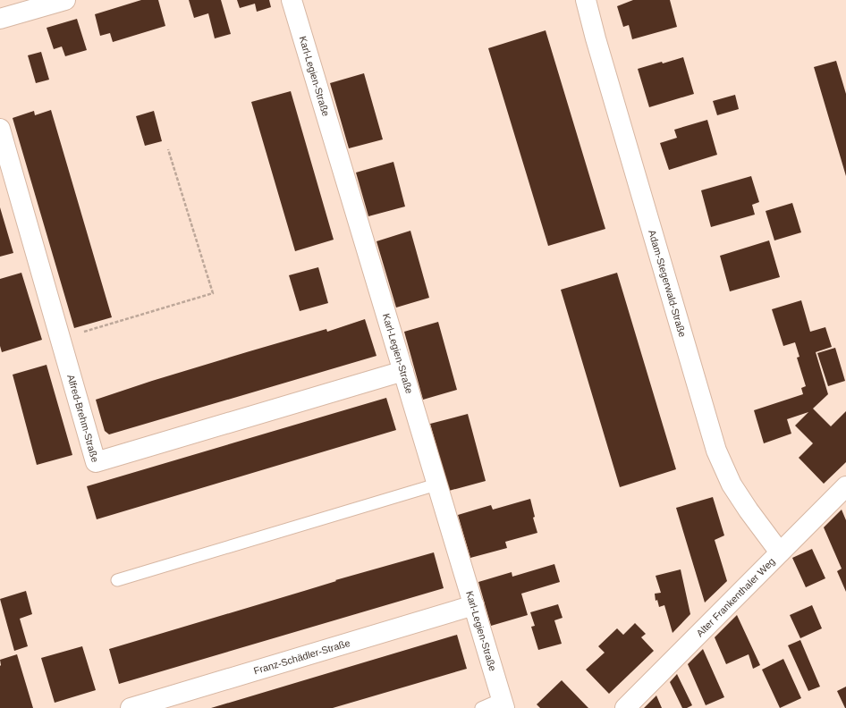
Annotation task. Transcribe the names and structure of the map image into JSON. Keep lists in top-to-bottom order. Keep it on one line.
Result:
{"streets":{"street":["Karl-Legien-Straße","Adam-Stegerwald-Straße","Alfred-Brehm-Straße","Alter Frankenthaler Weg","Franz-Schädler-Straße"]},"crossings":[["Karl-Legien-Straße","Alfred-Brehm-Straße"],["Karl-Legien-Straße","Franz-Schädler-Straße"],["Adam-Stegerwald-Straße","Alter Frankenthaler Weg"]]}
